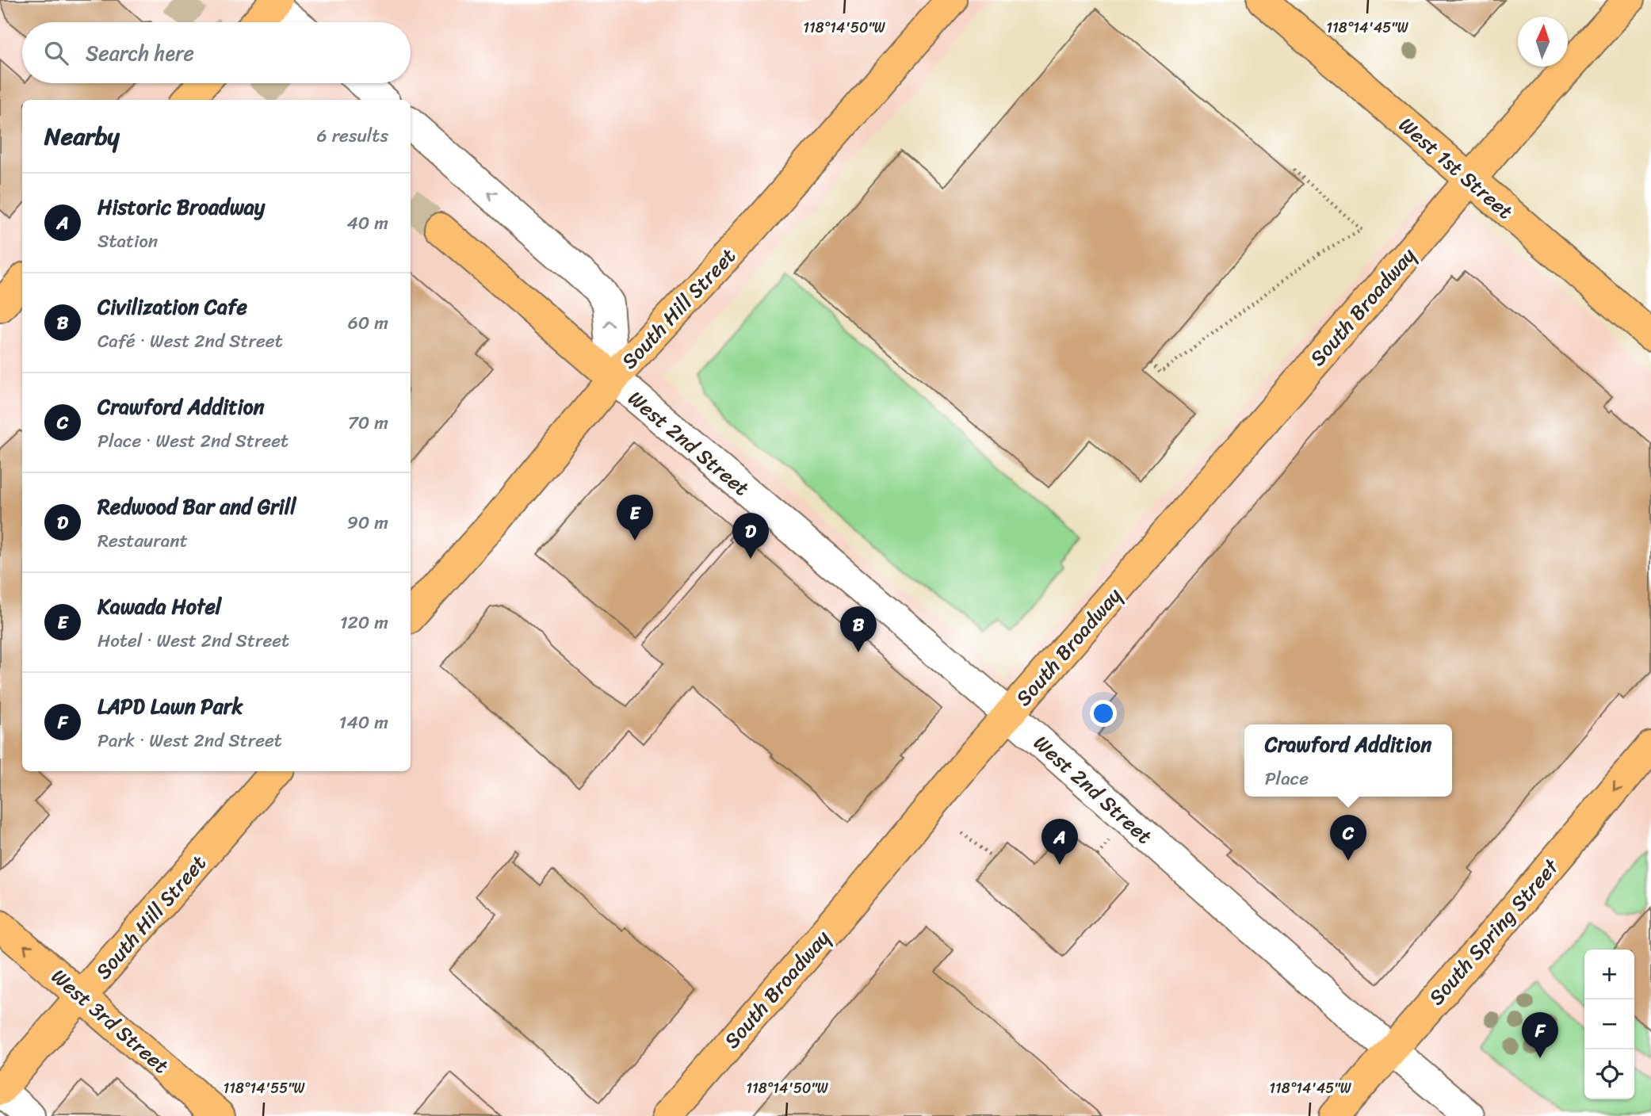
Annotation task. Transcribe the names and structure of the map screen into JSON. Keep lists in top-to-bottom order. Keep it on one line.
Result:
{"streets":{"main road":["West 1st Street","South Broadway","South Hill Street","West 2nd Street","South Spring Street","West 3rd Street"]},"crossings":[["West 1st Street","South Broadway"],["South Broadway","West 2nd Street"],["South Hill Street","West 2nd Street"],["South Hill Street","West 3rd Street"],["West 2nd Street","South Spring Street"]],"one_way":["South Spring Street","West 3rd Street"],"north":"top","page":{"search":"Search here","heading":["Nearby","6 results"],"list":[{"mark":"A","name":"Historic Broadway","note":"Station","value":"40 m"},{"mark":"B","name":"Civilization Cafe","note":"Café · West 2nd Street","value":"60 m"},{"mark":"C","name":"Crawford Addition","note":"Place · West 2nd Street","value":"70 m"},{"mark":"D","name":"Redwood Bar and Grill","note":"Restaurant","value":"90 m"},{"mark":"E","name":"Kawada Hotel","note":"Hotel · West 2nd Street","value":"120 m"},{"mark":"F","name":"LAPD Lawn Park","note":"Park · West 2nd Street","value":"140 m"}],"pins":["E","D","B","C","A","F"],"popup":["Crawford Addition","Place"],"map_buttons":["+","−"]},"coordinates":["118°14'50\"W","118°14'45\"W","118°14'55\"W"]}
